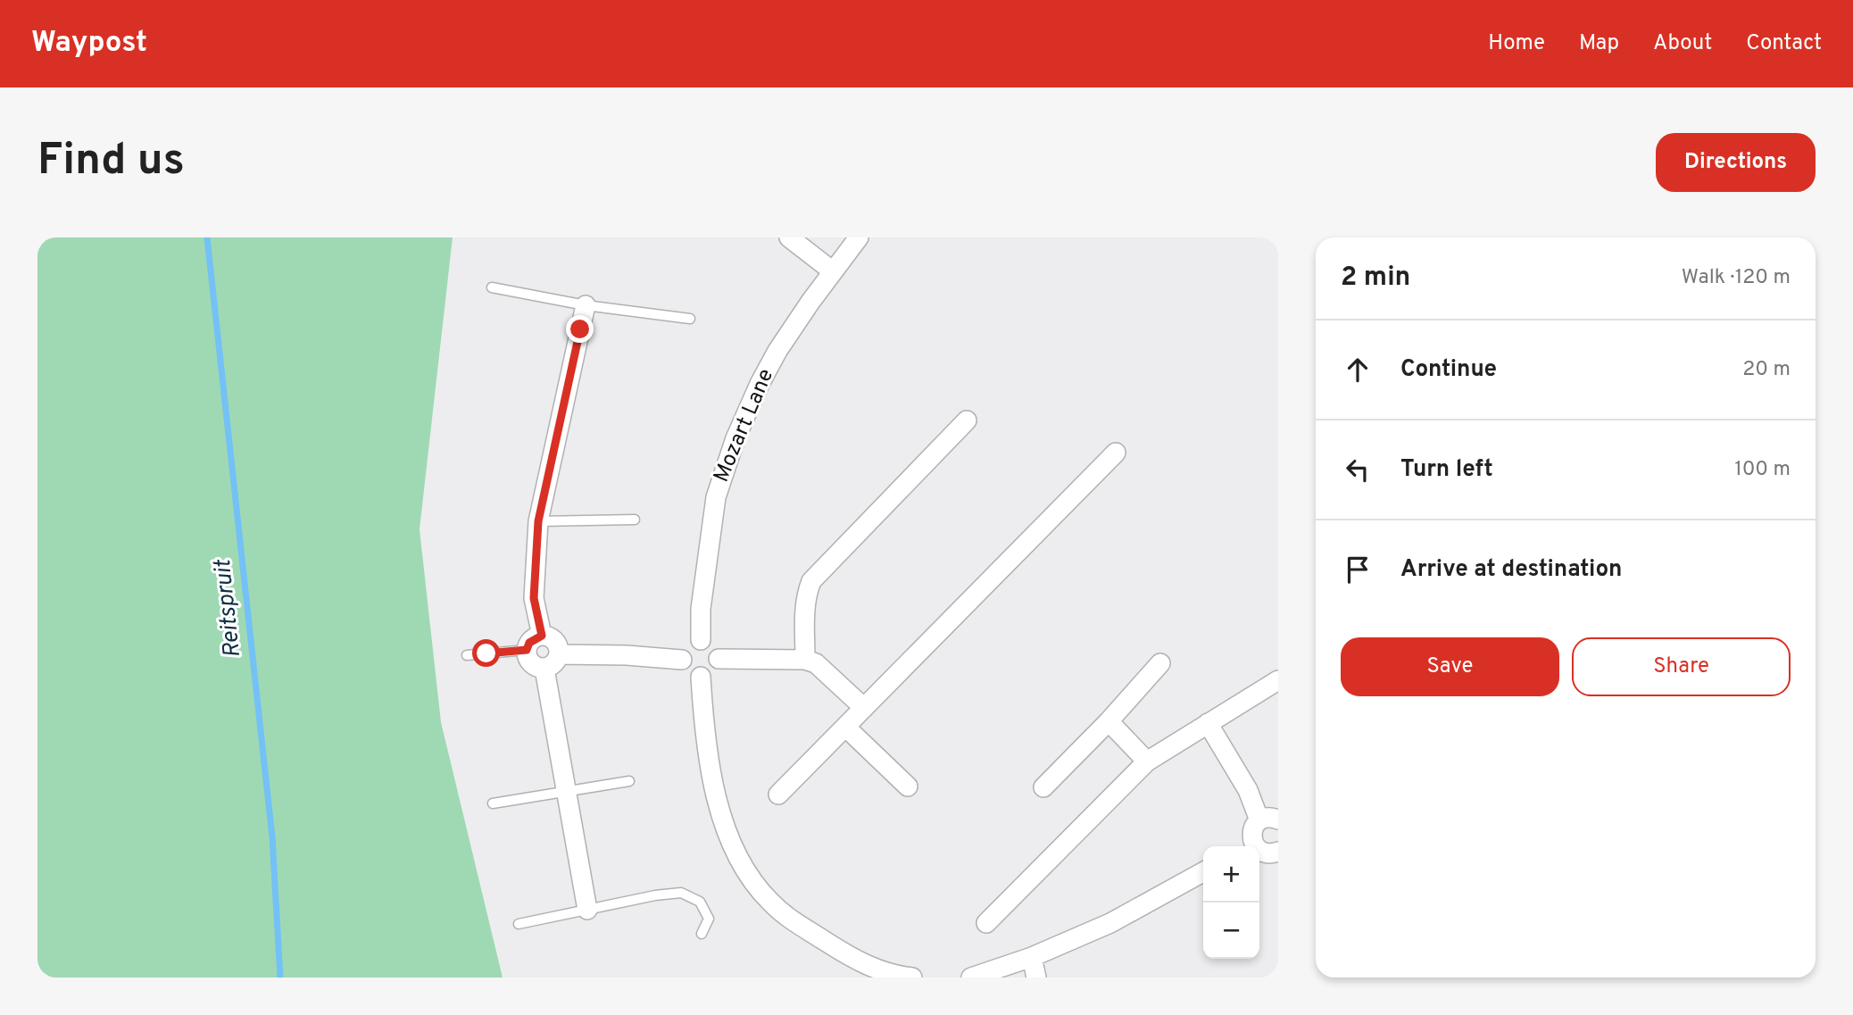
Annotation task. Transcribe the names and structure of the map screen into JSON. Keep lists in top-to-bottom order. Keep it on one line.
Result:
{"streets":{"street":["Mozart Lane"]},"water":["Reitspruit"],"page":{"header":"Waypost","nav":["Home","Map","About","Contact"],"buttons":["Directions",["Save","Share"]],"title":"Find us","heading":["2 min","Walk · 120 m"],"list":[["Continue","20 m"],["Turn left","100 m"],"Arrive at destination"],"map_buttons":["+","−"]}}
